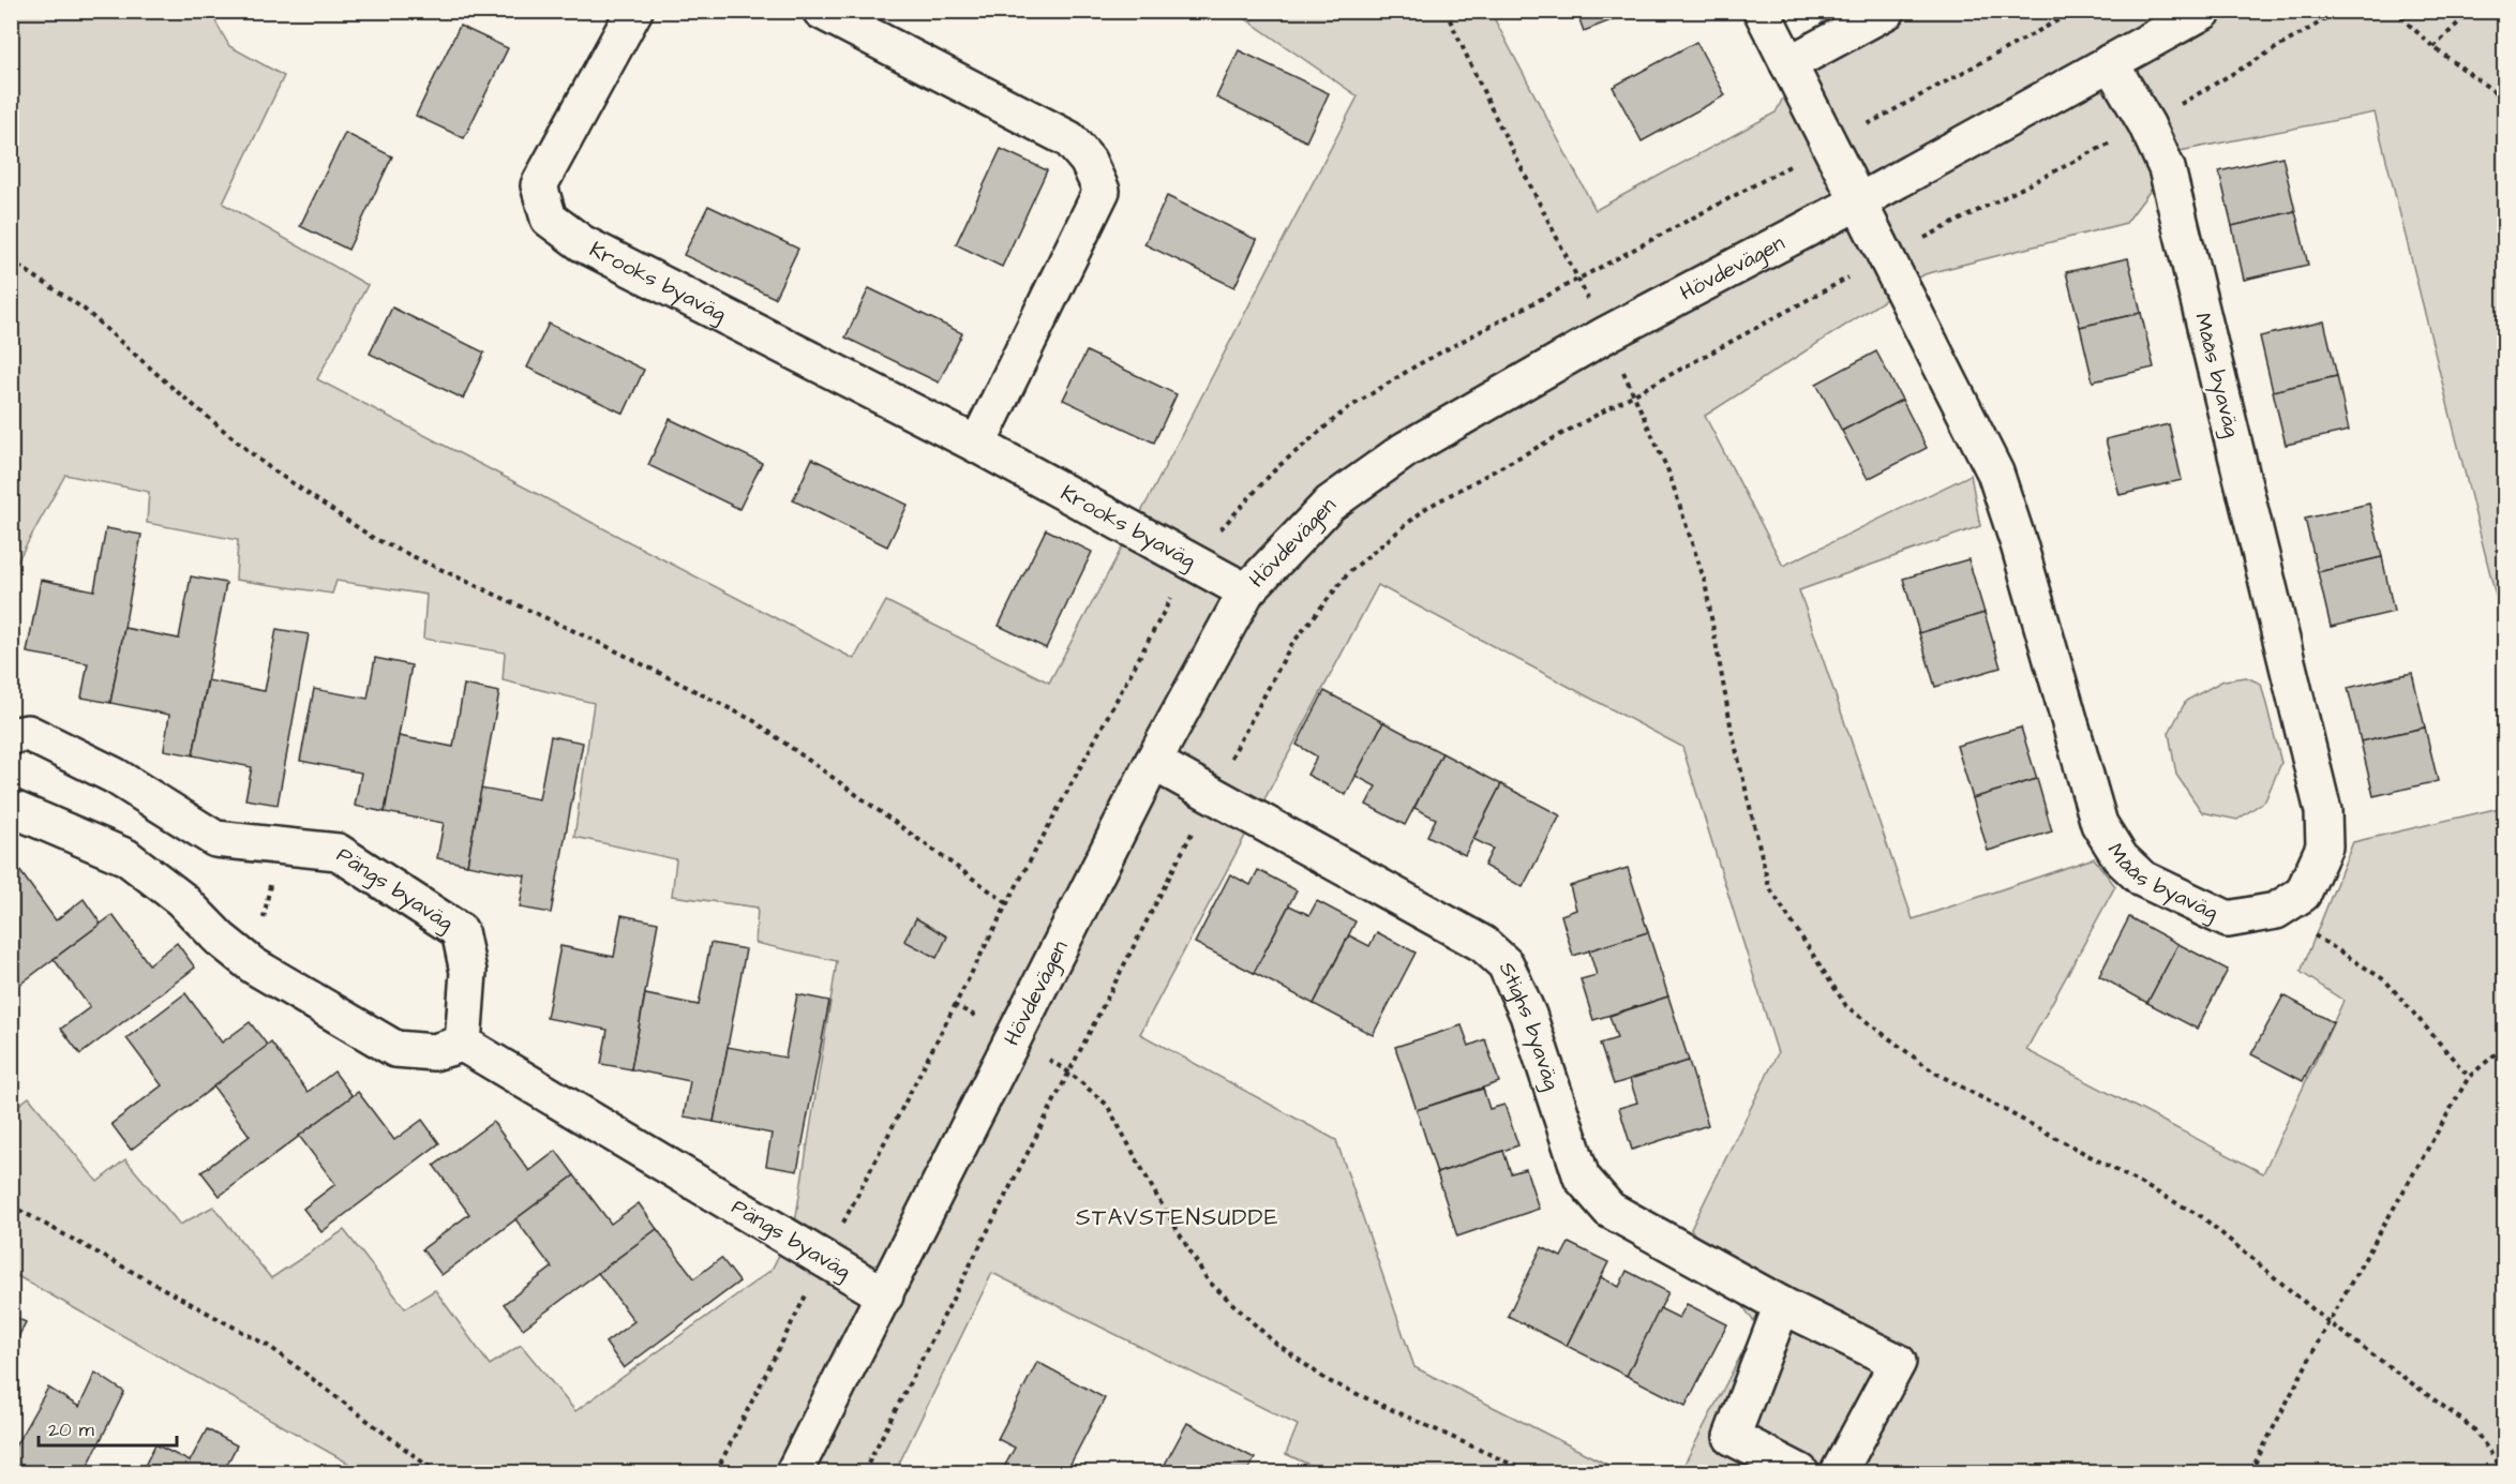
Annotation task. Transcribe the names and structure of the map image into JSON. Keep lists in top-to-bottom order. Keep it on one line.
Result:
{"streets":{"street":["Hövdevägen","Krooks byaväg","Måås byaväg","Pängs byaväg","Stighs byaväg"]},"crossings":[["Hövdevägen","Krooks byaväg"],["Hövdevägen","Måås byaväg"],["Hövdevägen","Pängs byaväg"],["Hövdevägen","Stighs byaväg"]],"districts":["STAVSTENSUDDE"],"scale_bar":"20 m"}
